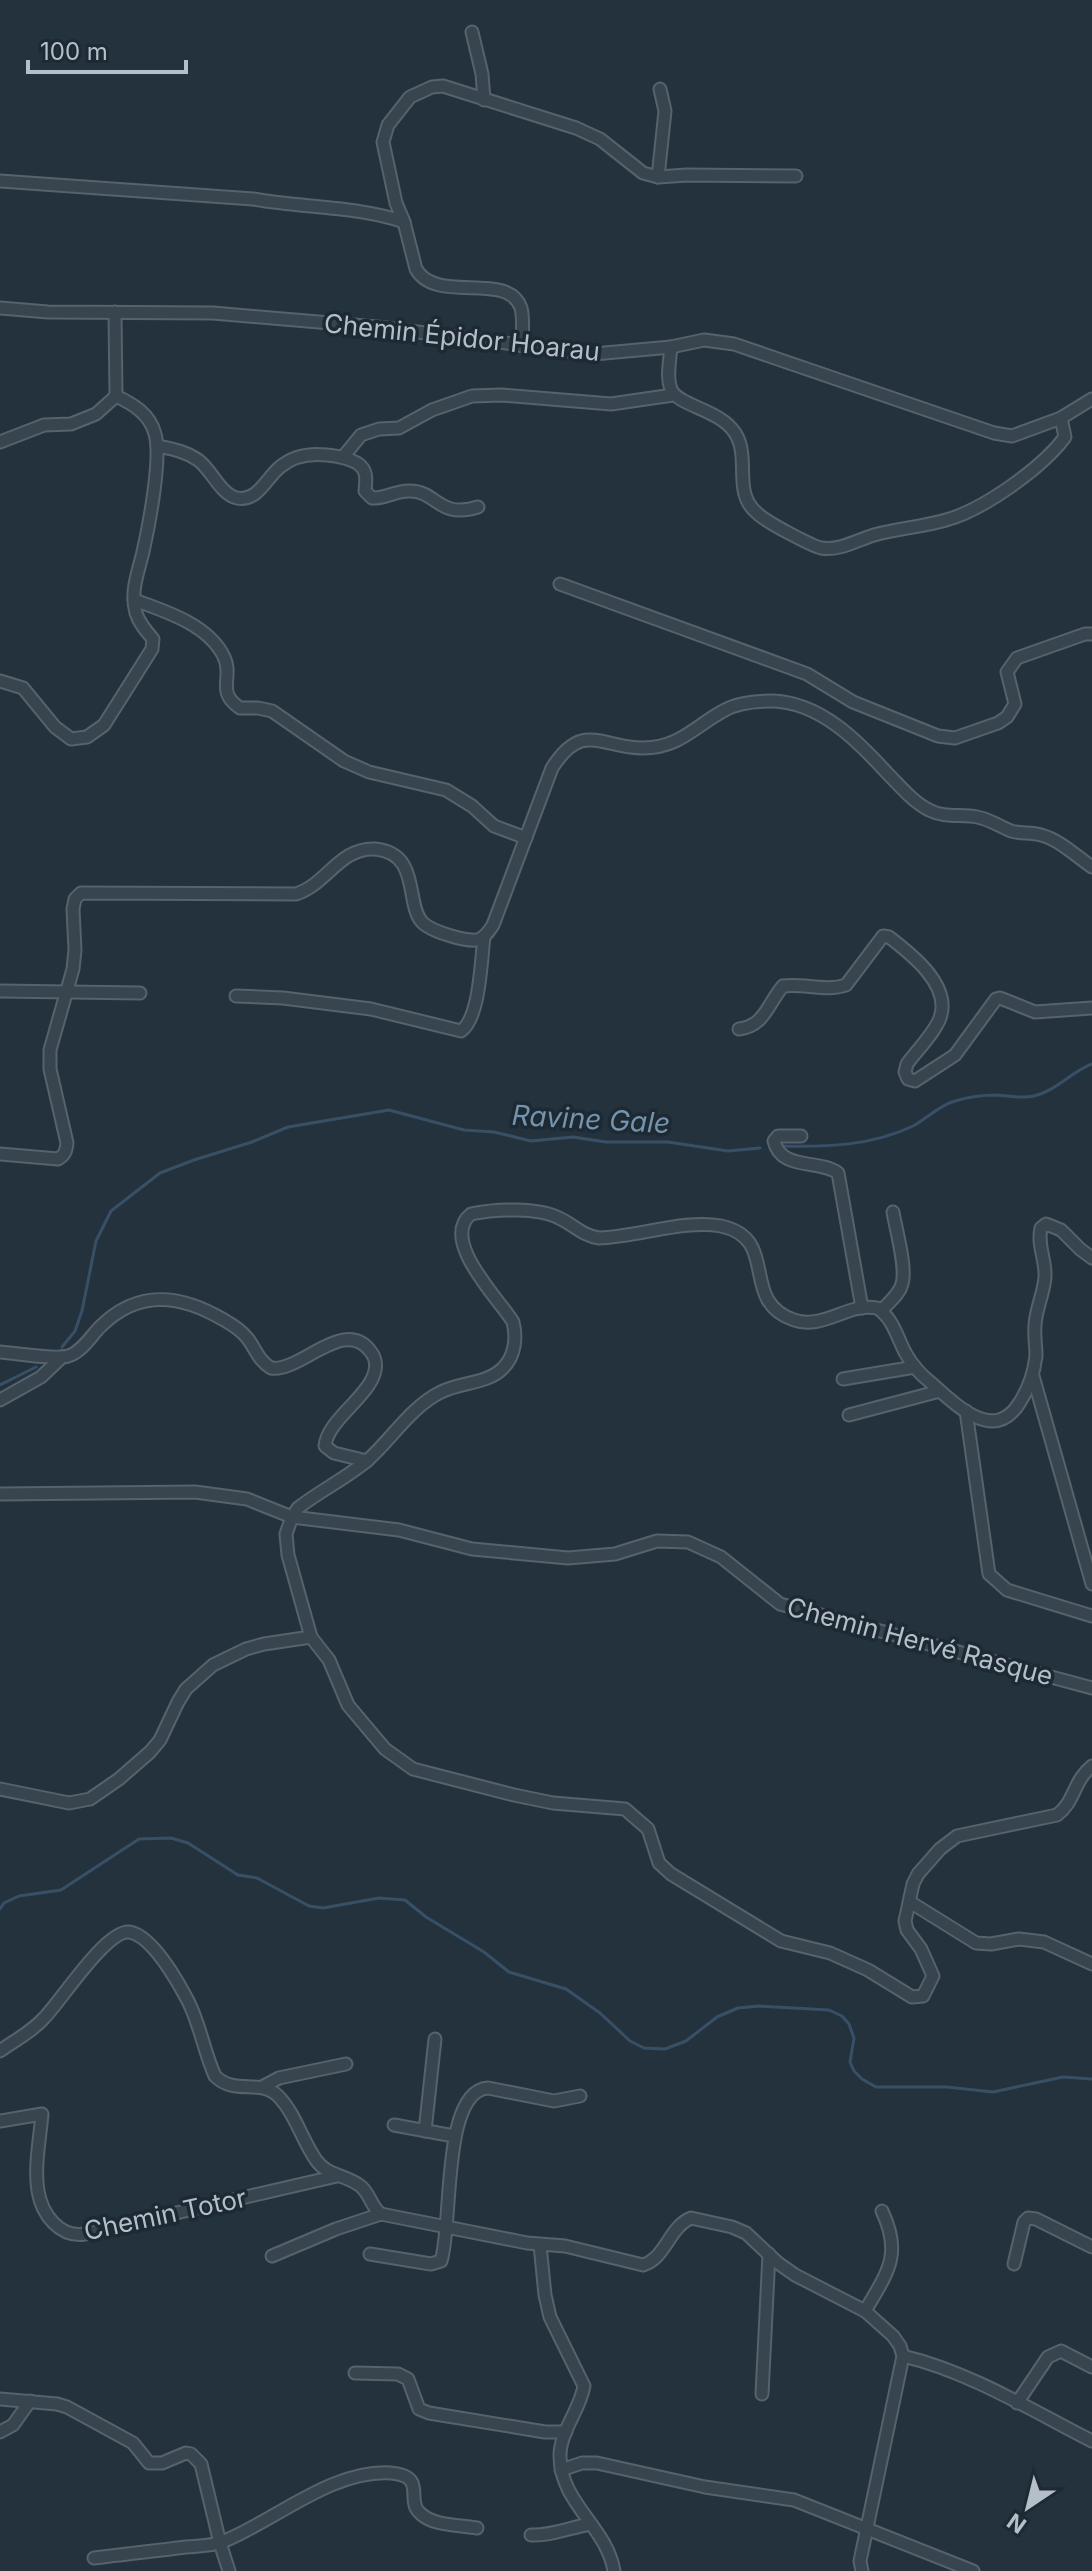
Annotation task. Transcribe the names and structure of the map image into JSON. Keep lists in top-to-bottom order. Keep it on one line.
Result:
{"streets":{"street":["Chemin Épidor Hoarau","Chemin Hervé Rasque","Chemin Totor"]},"water":["Ravine Gale"],"scale_bar":"100 m","north":"bottom left"}
